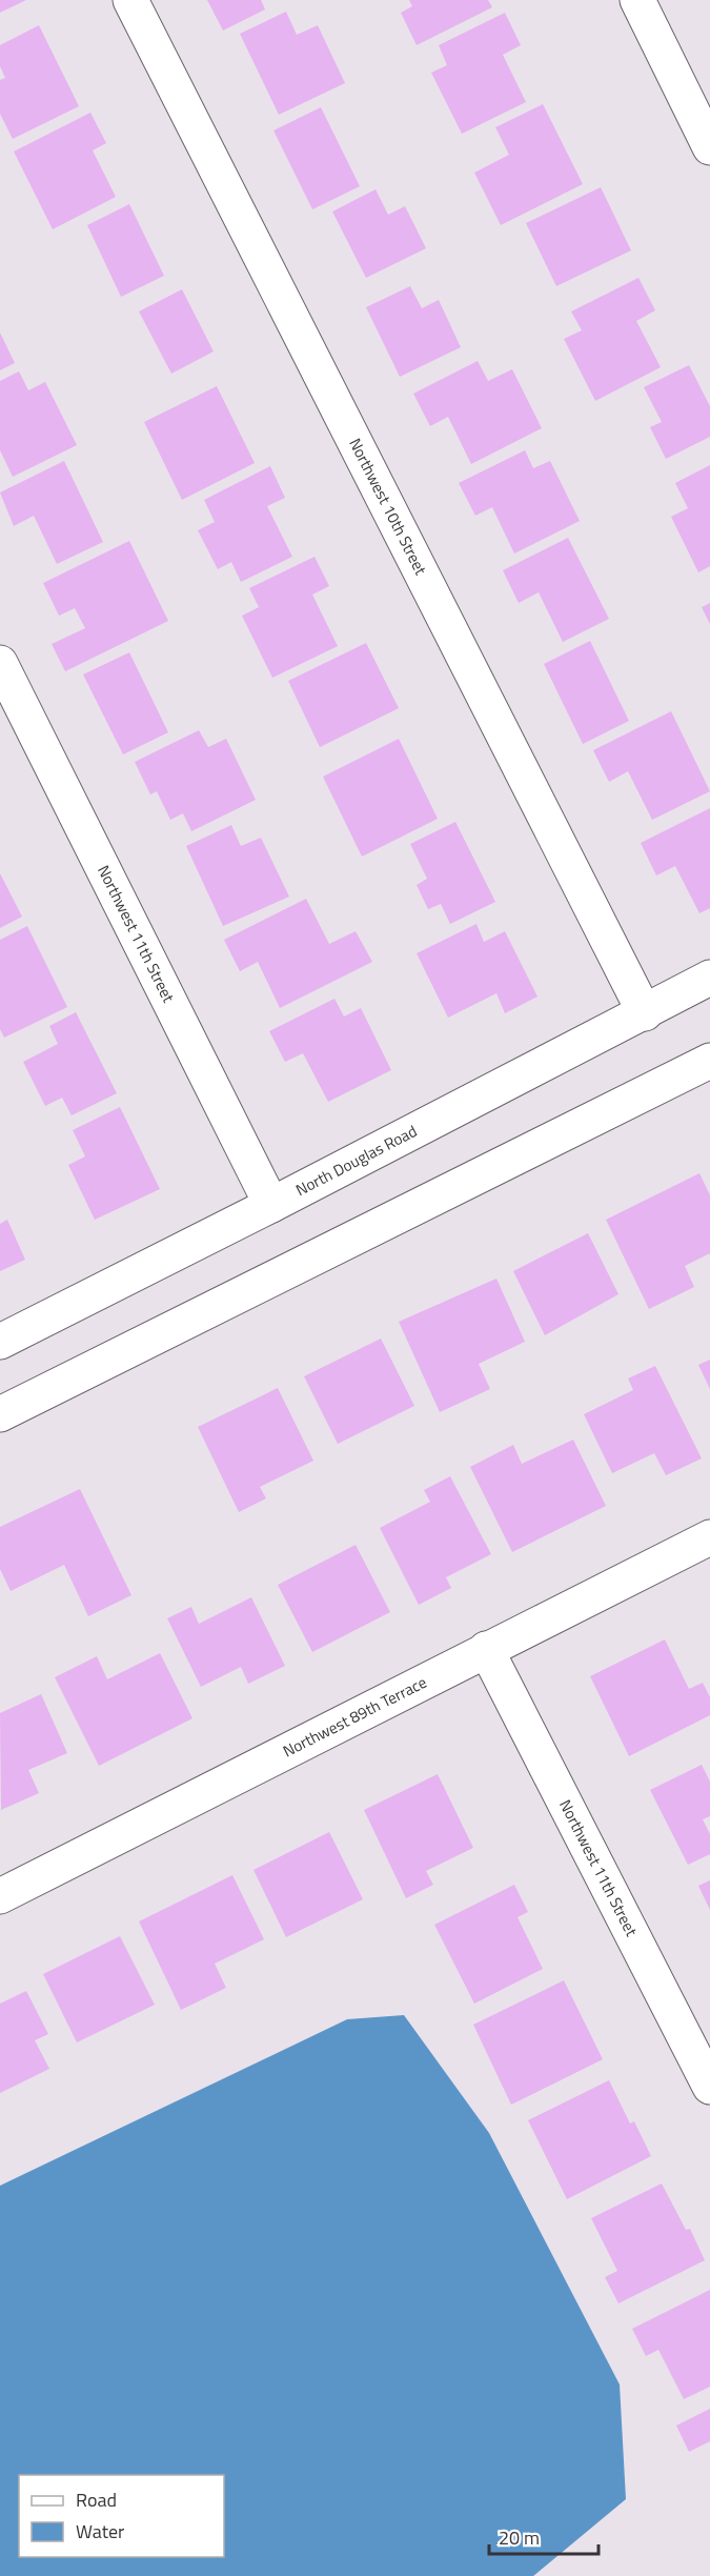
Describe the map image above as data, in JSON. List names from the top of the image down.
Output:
{
  "streets": {
    "street": [
      "Northwest 10th Street",
      "Northwest 11th Street",
      "North Douglas Road",
      "Northwest 89th Terrace"
    ]
  },
  "crossings": [
    ["Northwest 10th Street", "North Douglas Road"],
    ["Northwest 11th Street", "North Douglas Road"],
    ["Northwest 11th Street", "Northwest 89th Terrace"]
  ],
  "legend": ["Road", "Water"],
  "scale_bar": "20 m"
}
